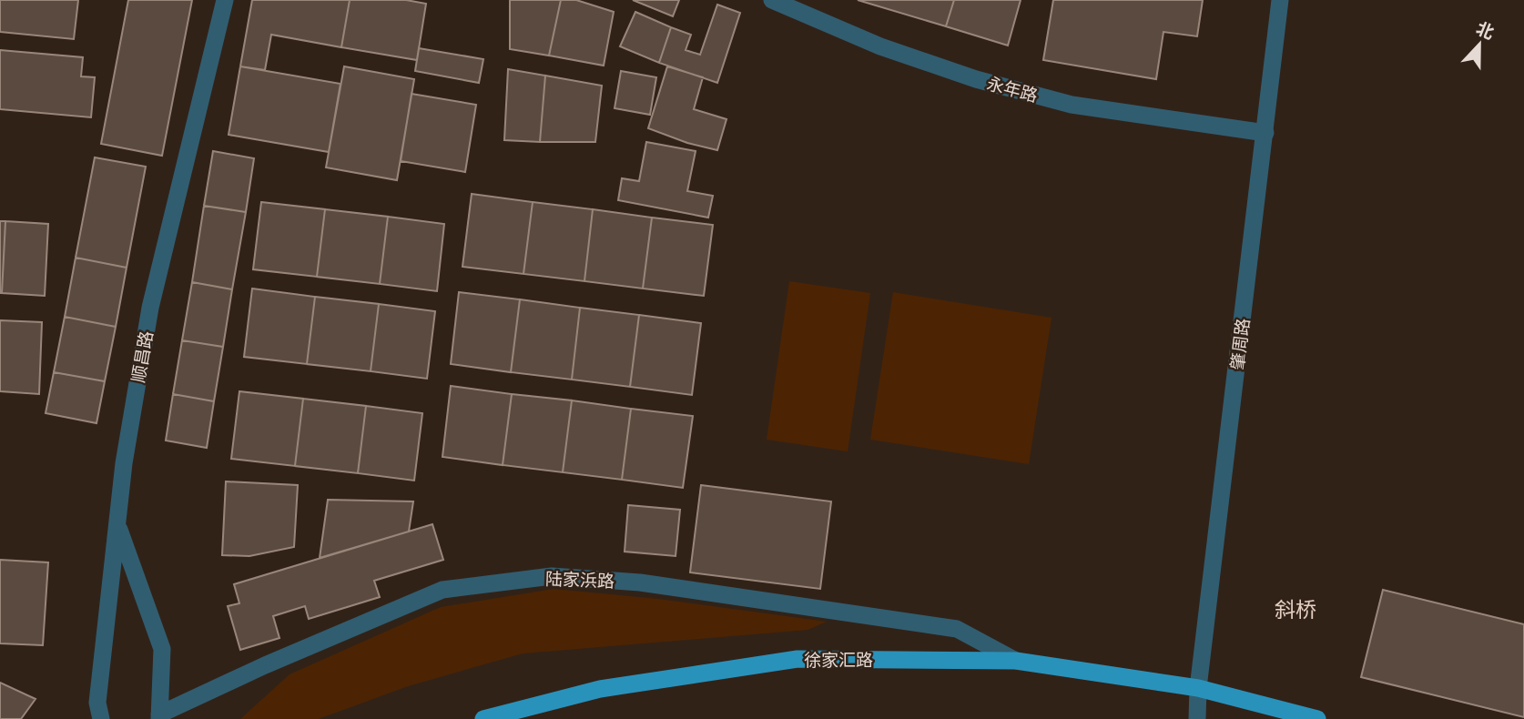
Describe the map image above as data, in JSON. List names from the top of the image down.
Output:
{
  "streets": {
    "main road": ["徐家汇路"],
    "street": [
      "永年路",
      "肇周路",
      "顺昌路",
      "陆家浜路"
    ]
  },
  "crossings": [
    ["永年路", "肇周路"],
    ["肇周路", "徐家汇路"],
    ["陆家浜路", "徐家汇路"]
  ],
  "districts": ["斜桥"],
  "north": "top"
}
